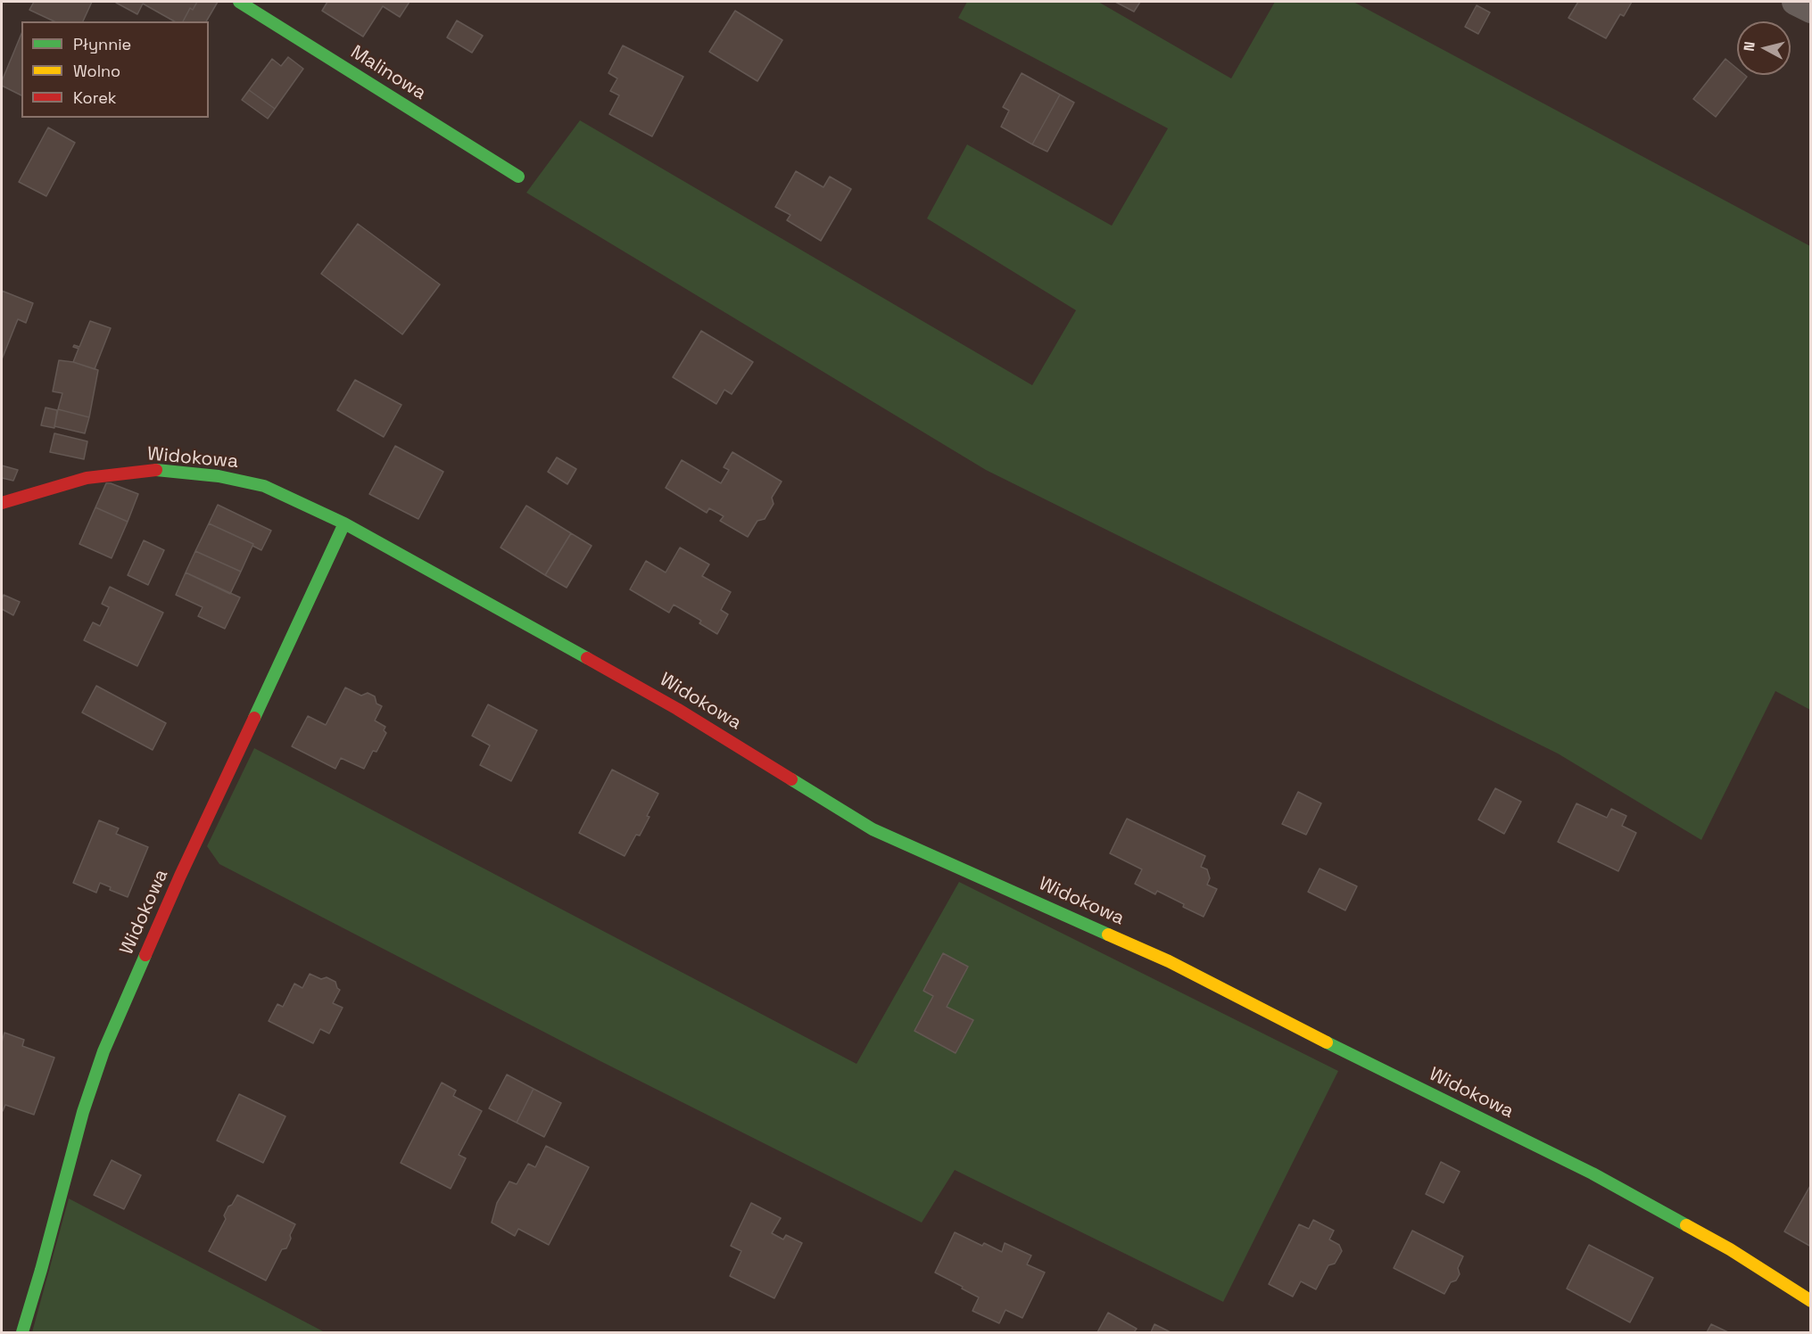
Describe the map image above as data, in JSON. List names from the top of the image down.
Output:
{
  "streets": {
    "street": ["Malinowa", "Widokowa"]
  },
  "legend": ["Płynnie", "Wolno", "Korek"],
  "north": "left"
}
